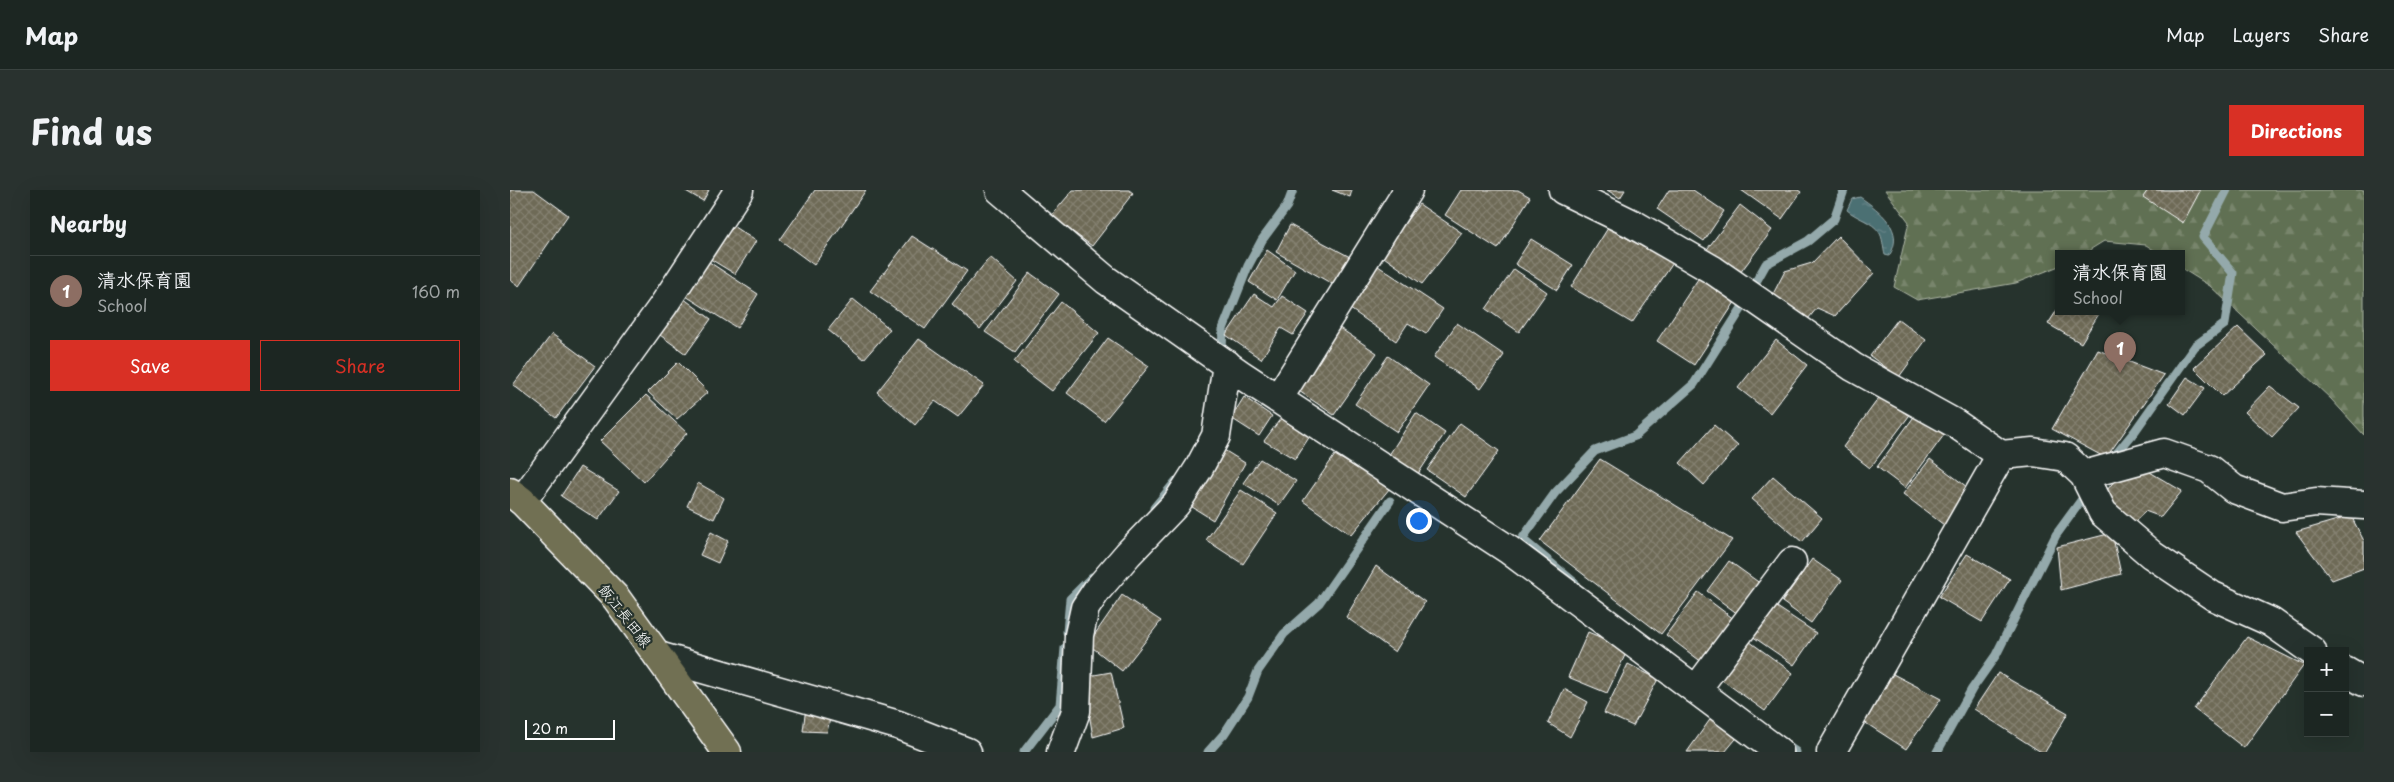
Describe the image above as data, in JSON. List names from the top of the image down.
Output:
{
  "streets": {
    "main road": ["飯江長田線"]
  },
  "scale_bar": "20 m",
  "page": {
    "header": "Map",
    "nav": ["Map", "Layers", "Share"],
    "title": "Find us",
    "buttons": [
      "Directions",
      ["Save", "Share"]
    ],
    "heading": "Nearby",
    "popup": ["清水保育園", "School"],
    "list": [
      {
        "mark": "1",
        "name": "清水保育園",
        "note": "School",
        "value": "160 m"
      }
    ],
    "pins": "1",
    "map_buttons": ["+", "−"],
    "scale": "20 m"
  }
}
